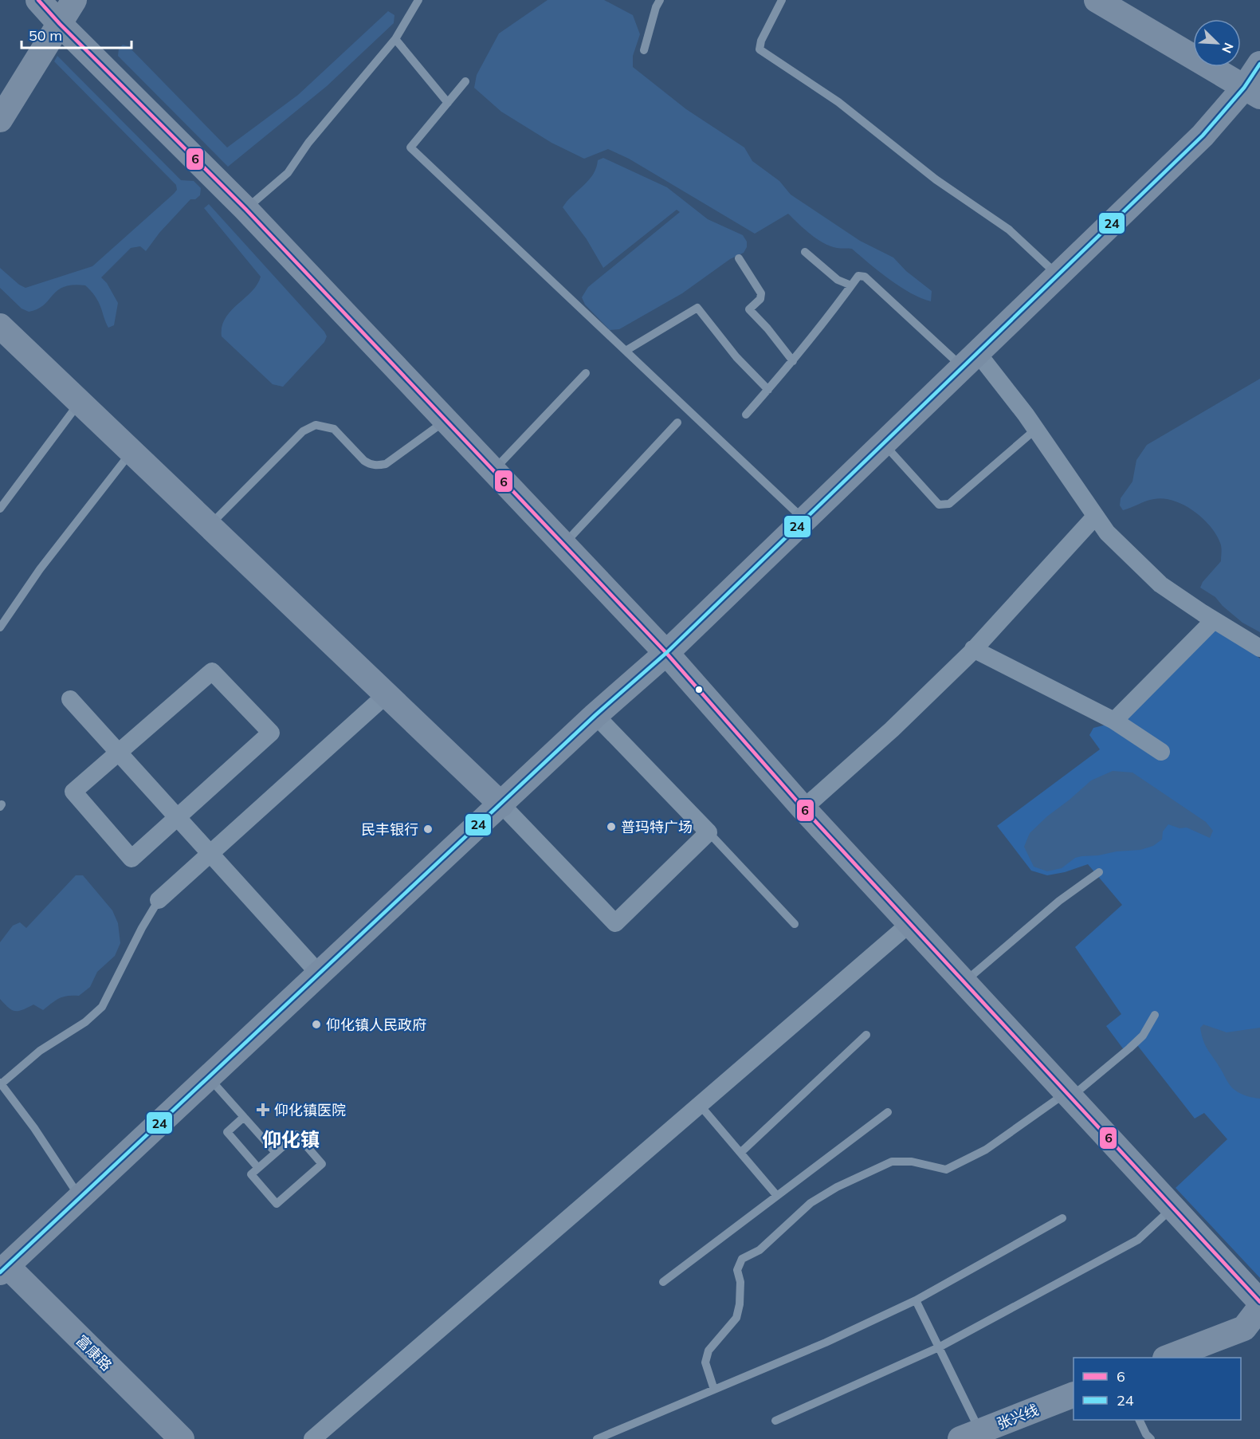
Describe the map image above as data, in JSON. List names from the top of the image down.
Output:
{
  "streets": {
    "street": ["富康路", "张兴线"]
  },
  "districts": ["仰化镇"],
  "places": {
    "other": ["普玛特广场", "民丰银行", "仰化镇人民政府"],
    "health": ["仰化镇医院"]
  },
  "lines": ["transit line 6", "transit line 24"],
  "legend": ["6", "24"],
  "scale_bar": "50 m",
  "north": "bottom right"
}
